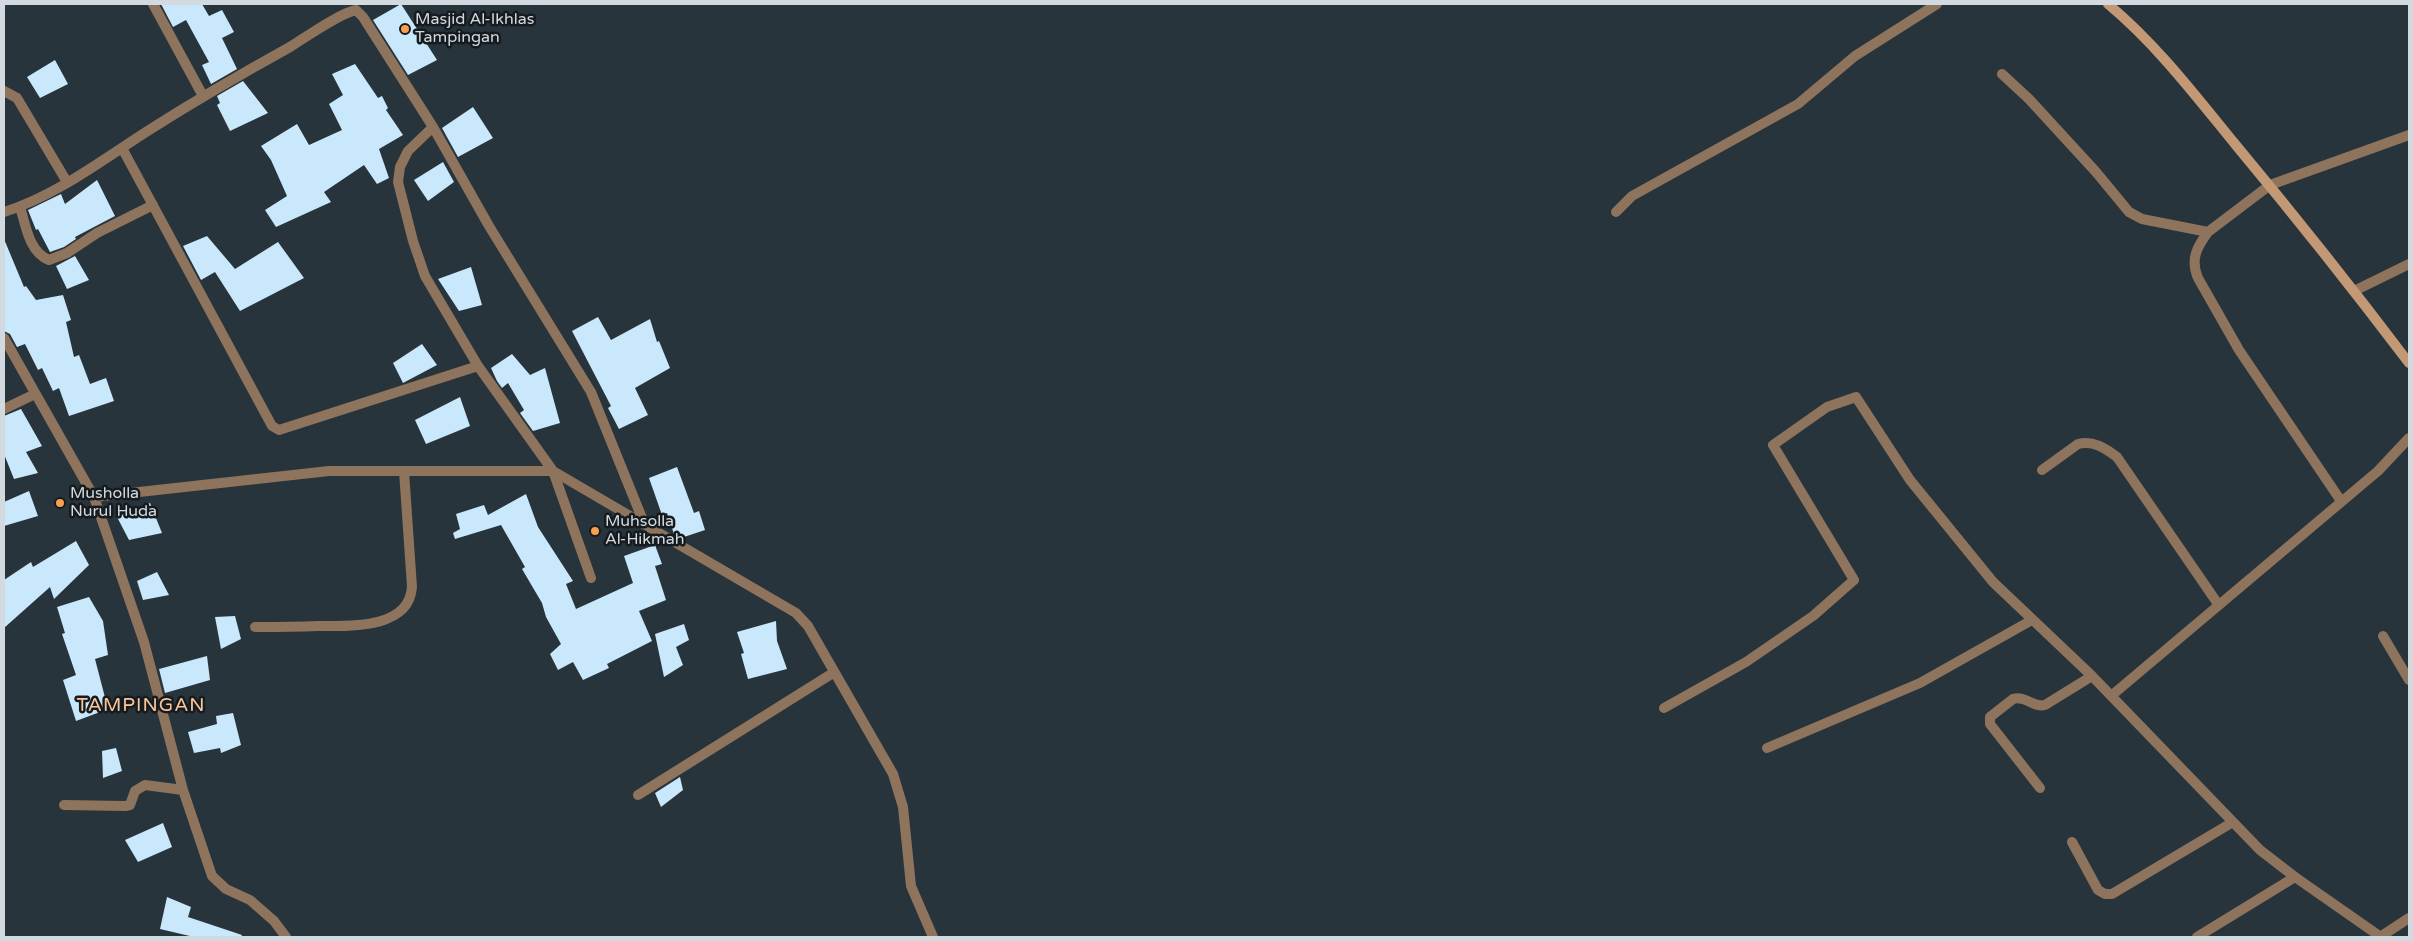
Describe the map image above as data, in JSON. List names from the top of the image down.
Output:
{
  "districts": ["TAMPINGAN"],
  "places": ["Masjid Al-Ikhlas Tampingan", "Musholla Nurul Huda", "Muhsolla Al-Hikmah"]
}
